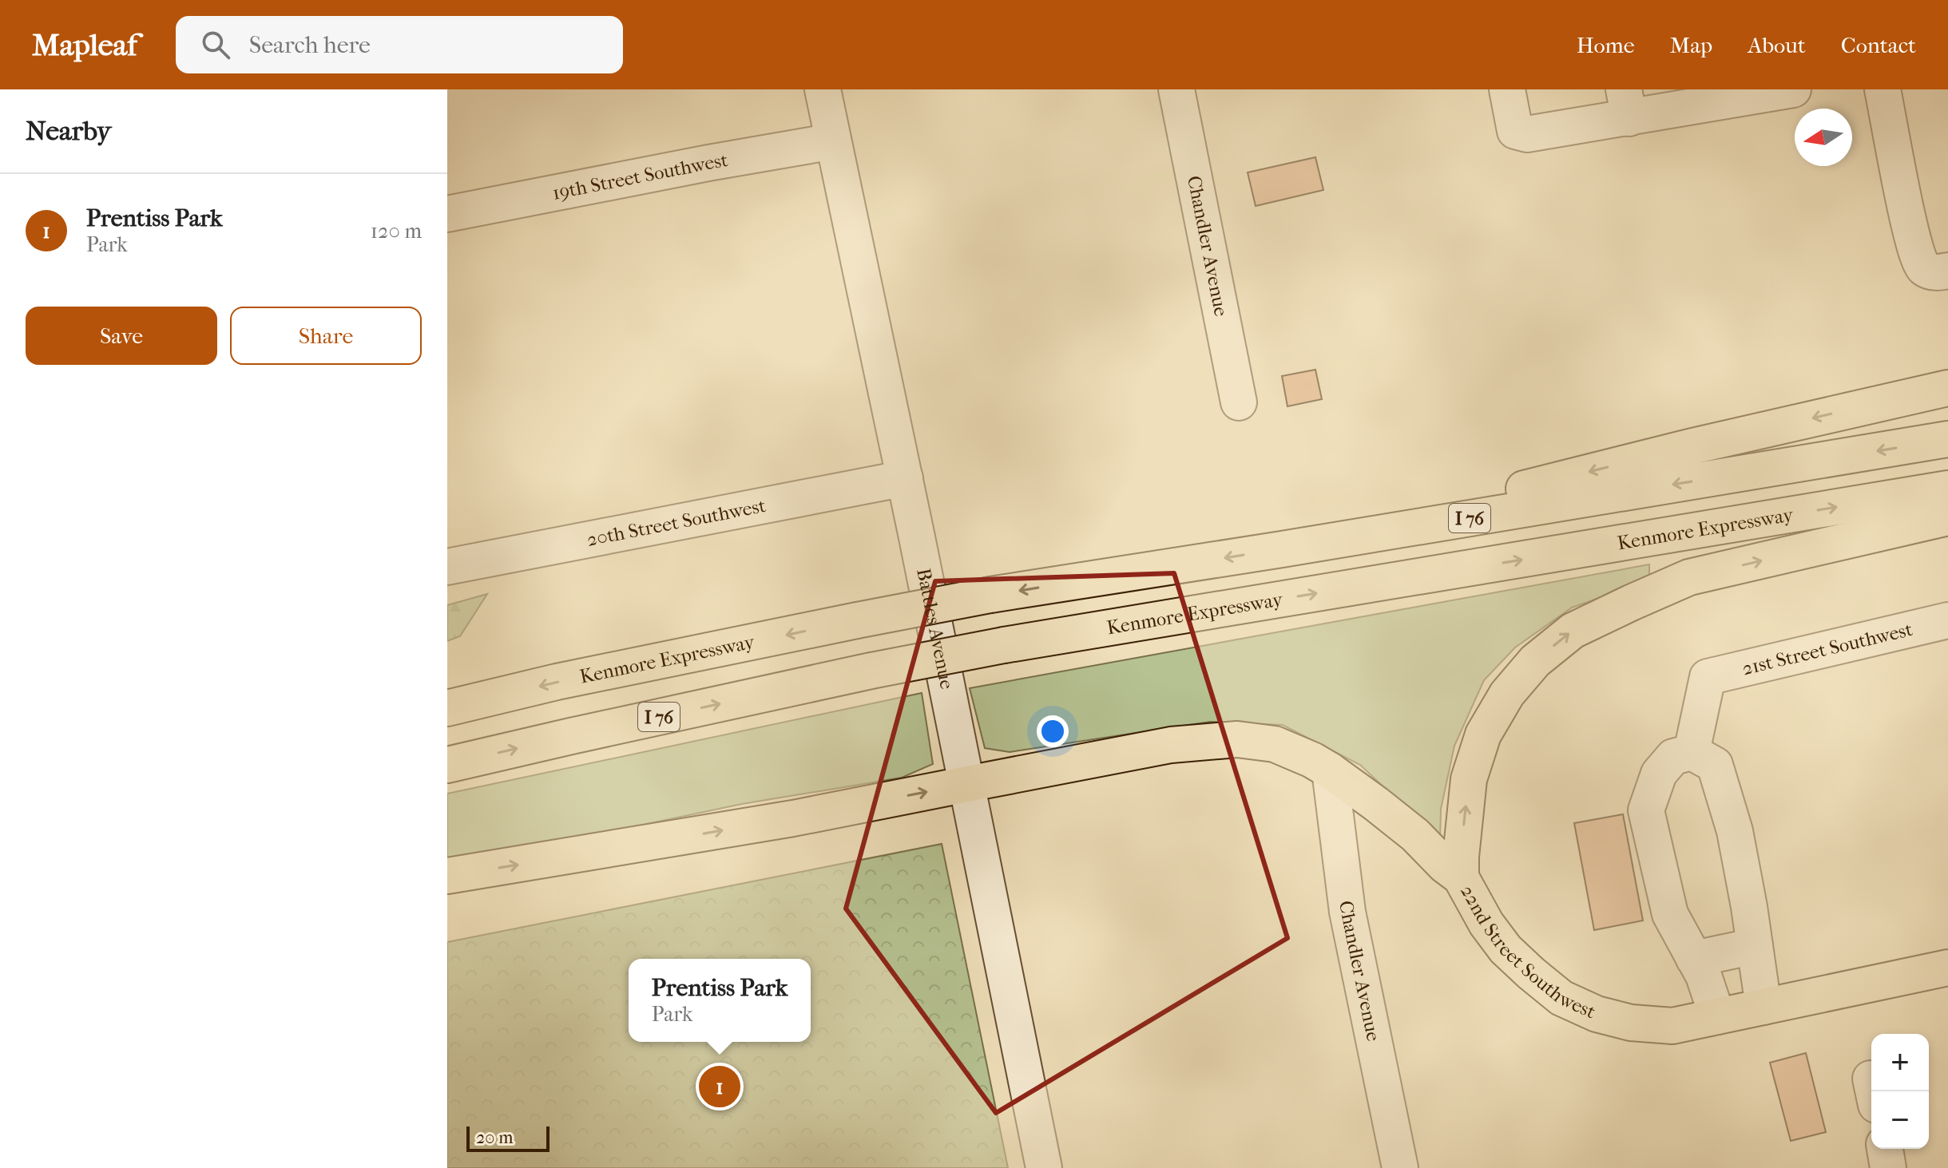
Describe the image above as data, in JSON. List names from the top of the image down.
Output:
{
  "streets": {
    "main road": ["I 76", "Kenmore Expressway", "22nd Street Southwest"],
    "street": [
      "19th Street Southwest",
      "Chandler Avenue",
      "20th Street Southwest",
      "Battles Avenue",
      "21st Street Southwest"
    ]
  },
  "crossings": [
    ["19th Street Southwest", "Battles Avenue"],
    ["Chandler Avenue", "22nd Street Southwest"],
    ["20th Street Southwest", "Battles Avenue"],
    ["Battles Avenue", "22nd Street Southwest"]
  ],
  "scale_bar": "20 m",
  "north": "left",
  "page": {
    "header": "Mapleaf",
    "search": "Search here",
    "nav": [
      "Home",
      "Map",
      "About",
      "Contact"
    ],
    "heading": "Nearby",
    "list": [
      {
        "mark": "1",
        "name": "Prentiss Park",
        "note": "Park",
        "value": "120 m"
      }
    ],
    "buttons": ["Save", "Share"],
    "popup": ["Prentiss Park", "Park"],
    "map_buttons": ["+", "−"],
    "pins": "1",
    "scale": "20 m"
  }
}
